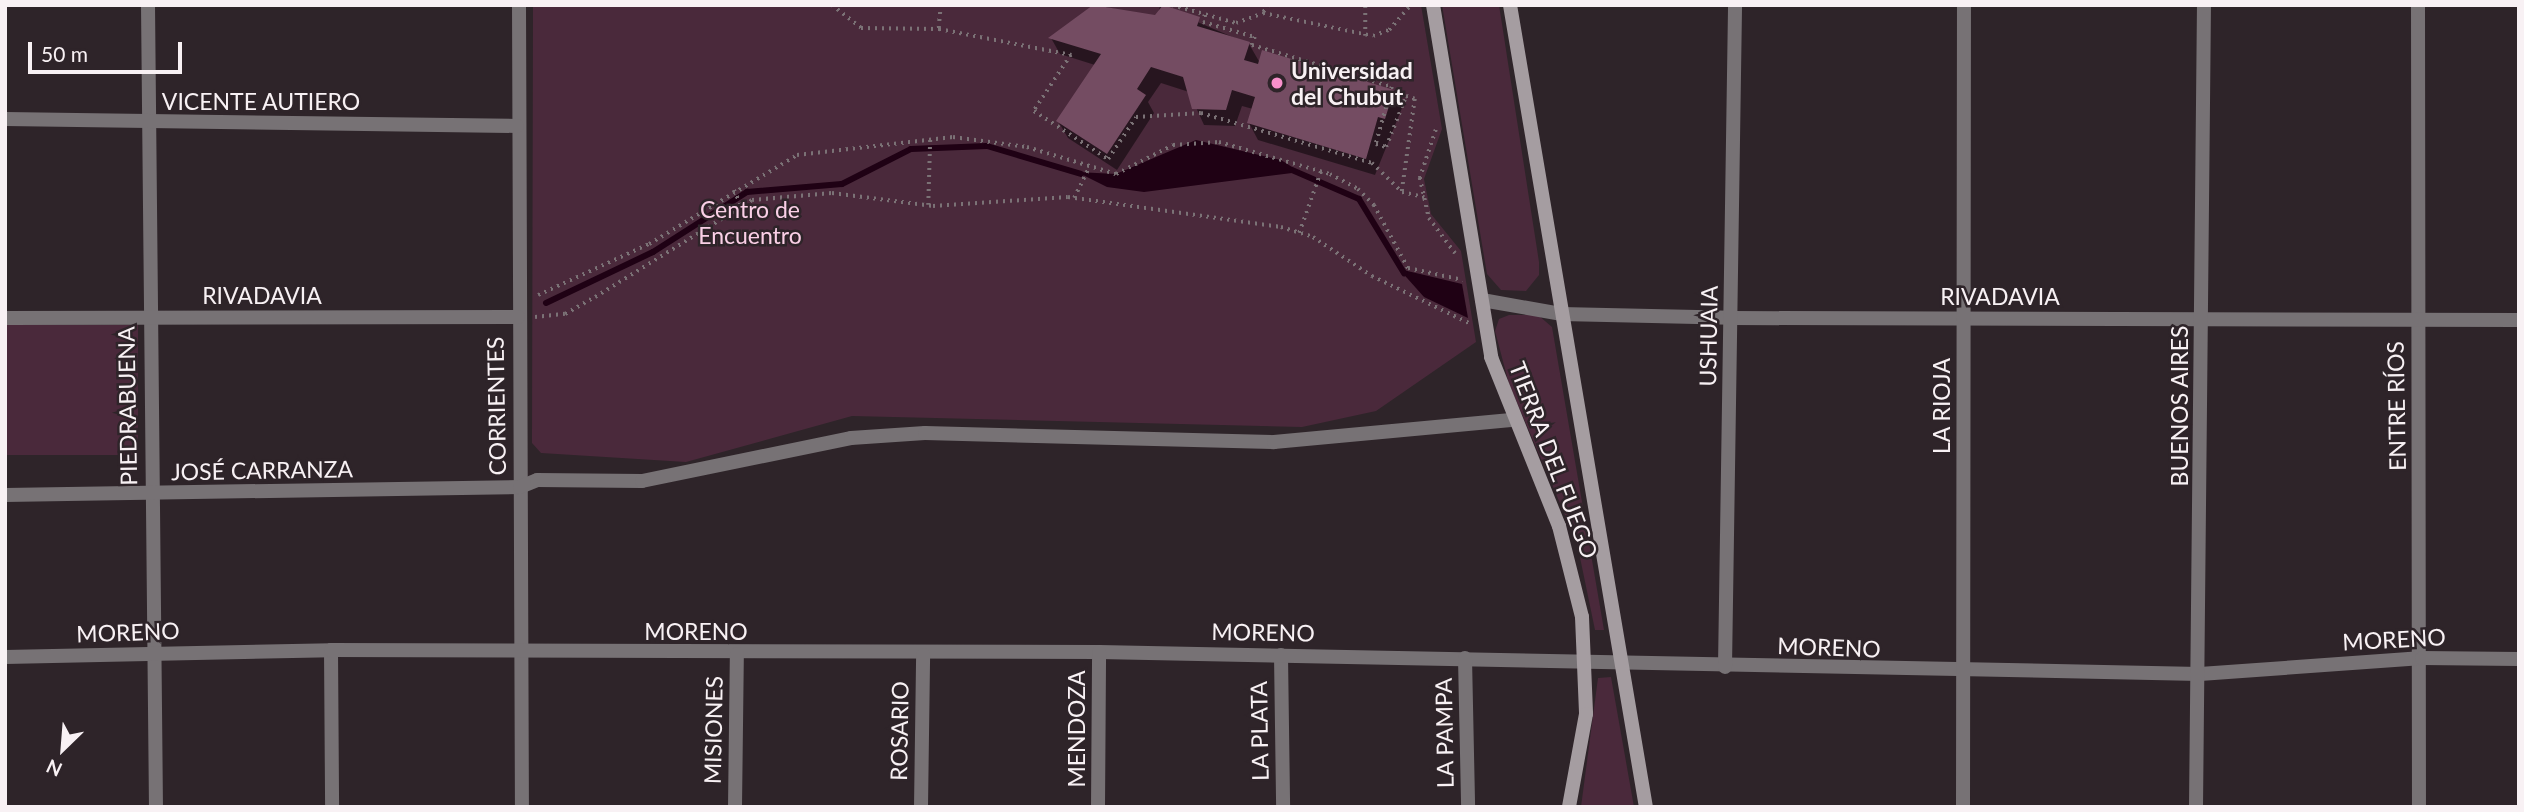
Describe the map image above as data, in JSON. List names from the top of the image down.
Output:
{
  "streets": {
    "street": [
      "VICENTE AUTIERO",
      "RIVADAVIA",
      "USHUAIA",
      "PIEDRABUENA",
      "CORRIENTES",
      "LA RIOJA",
      "BUENOS AIRES",
      "ENTRE RÍOS",
      "TIERRA DEL FUEGO",
      "JOSÉ CARRANZA",
      "MORENO",
      "MENDOZA",
      "MISIONES",
      "ROSARIO",
      "LA PLATA",
      "LA PAMPA"
    ]
  },
  "crossings": [
    ["VICENTE AUTIERO", "PIEDRABUENA"],
    ["VICENTE AUTIERO", "CORRIENTES"],
    ["RIVADAVIA", "USHUAIA"],
    ["RIVADAVIA", "PIEDRABUENA"],
    ["RIVADAVIA", "CORRIENTES"],
    ["RIVADAVIA", "LA RIOJA"],
    ["RIVADAVIA", "BUENOS AIRES"],
    ["RIVADAVIA", "ENTRE RÍOS"],
    ["RIVADAVIA", "TIERRA DEL FUEGO"],
    ["USHUAIA", "MORENO"],
    ["PIEDRABUENA", "JOSÉ CARRANZA"],
    ["PIEDRABUENA", "MORENO"],
    ["CORRIENTES", "JOSÉ CARRANZA"],
    ["CORRIENTES", "MORENO"],
    ["LA RIOJA", "MORENO"],
    ["BUENOS AIRES", "MORENO"],
    ["ENTRE RÍOS", "MORENO"],
    ["TIERRA DEL FUEGO", "JOSÉ CARRANZA"],
    ["TIERRA DEL FUEGO", "MORENO"],
    ["MORENO", "MENDOZA"],
    ["MORENO", "MISIONES"],
    ["MORENO", "ROSARIO"],
    ["MORENO", "LA PLATA"],
    ["MORENO", "LA PAMPA"]
  ],
  "parks": ["Centro de Encuentro"],
  "places": ["Universidad del Chubut"],
  "scale_bar": "50 m",
  "north": "bottom left"
}
